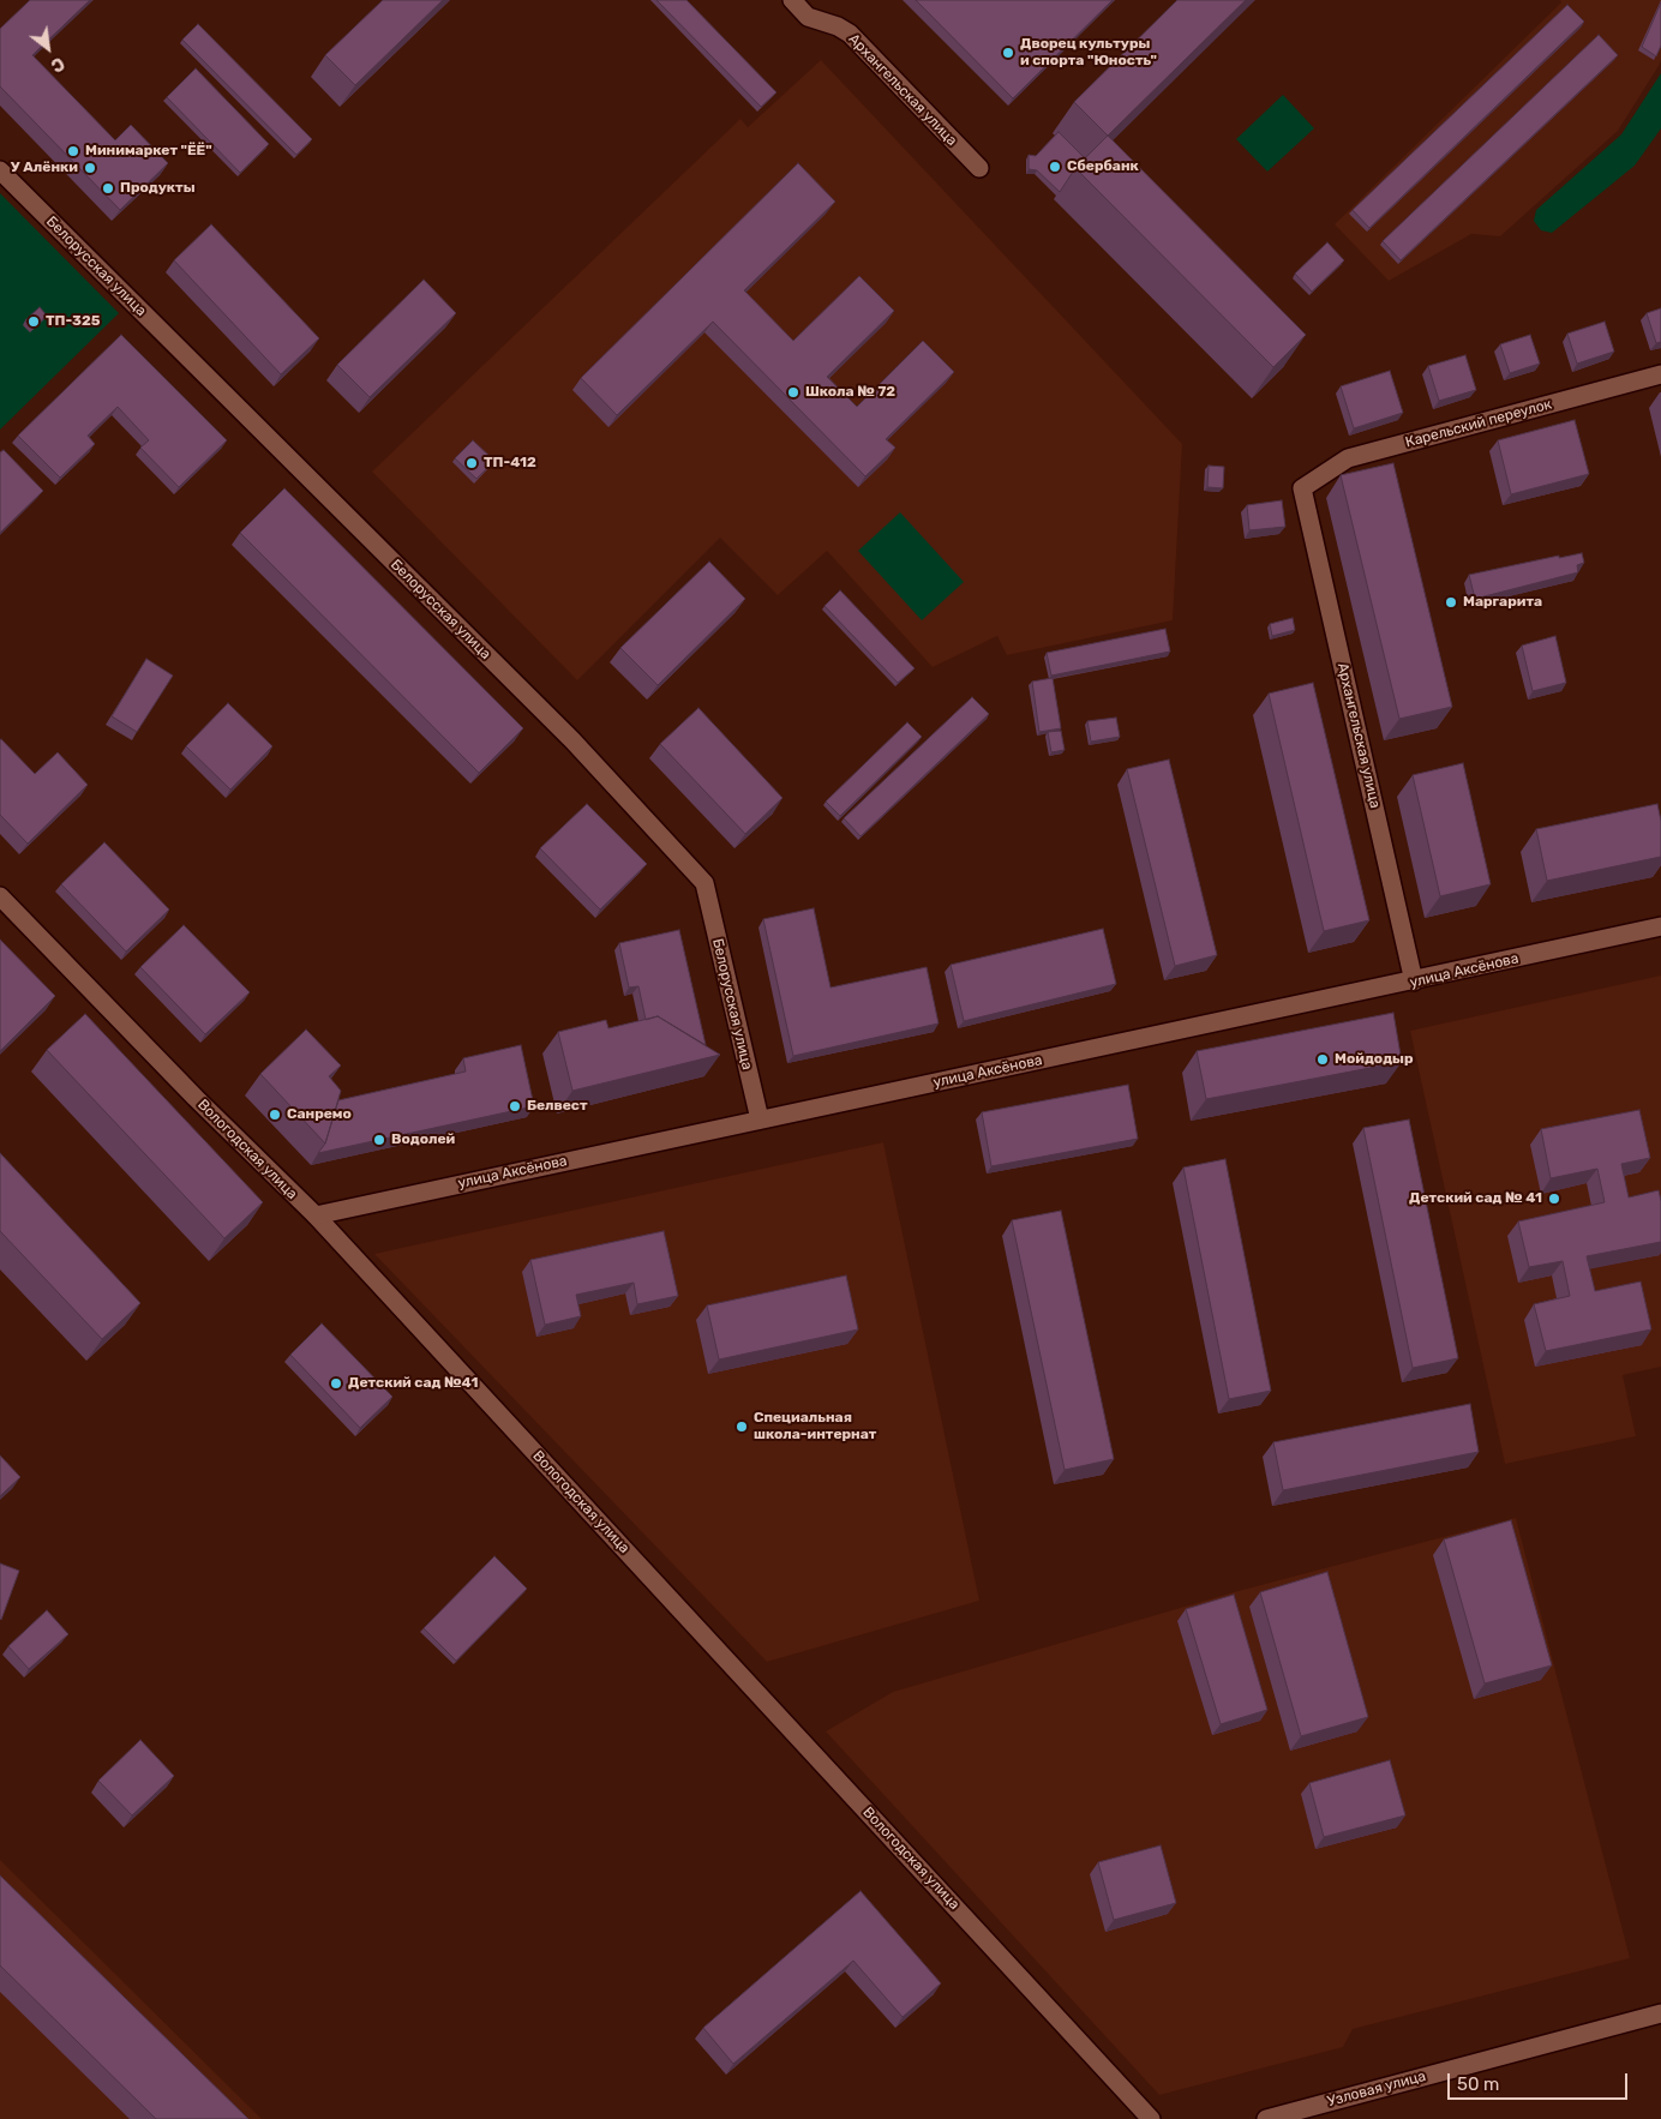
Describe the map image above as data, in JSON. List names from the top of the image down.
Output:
{
  "streets": {
    "street": [
      "Архангельская улица",
      "Белорусская улица",
      "Карельский переулок",
      "улица Аксёнова",
      "Вологодская улица",
      "Узловая улица"
    ]
  },
  "crossings": [
    ["Архангельская улица", "Карельский переулок"],
    ["Архангельская улица", "улица Аксёнова"],
    ["Белорусская улица", "улица Аксёнова"],
    ["улица Аксёнова", "Вологодская улица"]
  ],
  "places": [
    "Дворец культуры и спорта \"Юность\"",
    "Минимаркет \"ЁЁ\"",
    "Сбербанк",
    "У Алёнки",
    "Продукты",
    "ТП-325",
    "Школа № 72",
    "ТП-412",
    "Маргарита",
    "Мойдодыр",
    "Белвест",
    "Санремо",
    "Водолей",
    "Детский сад № 41",
    "Детский сад №41",
    "Специальная школа-интернат"
  ],
  "scale_bar": "50 m",
  "north": "bottom right"
}
